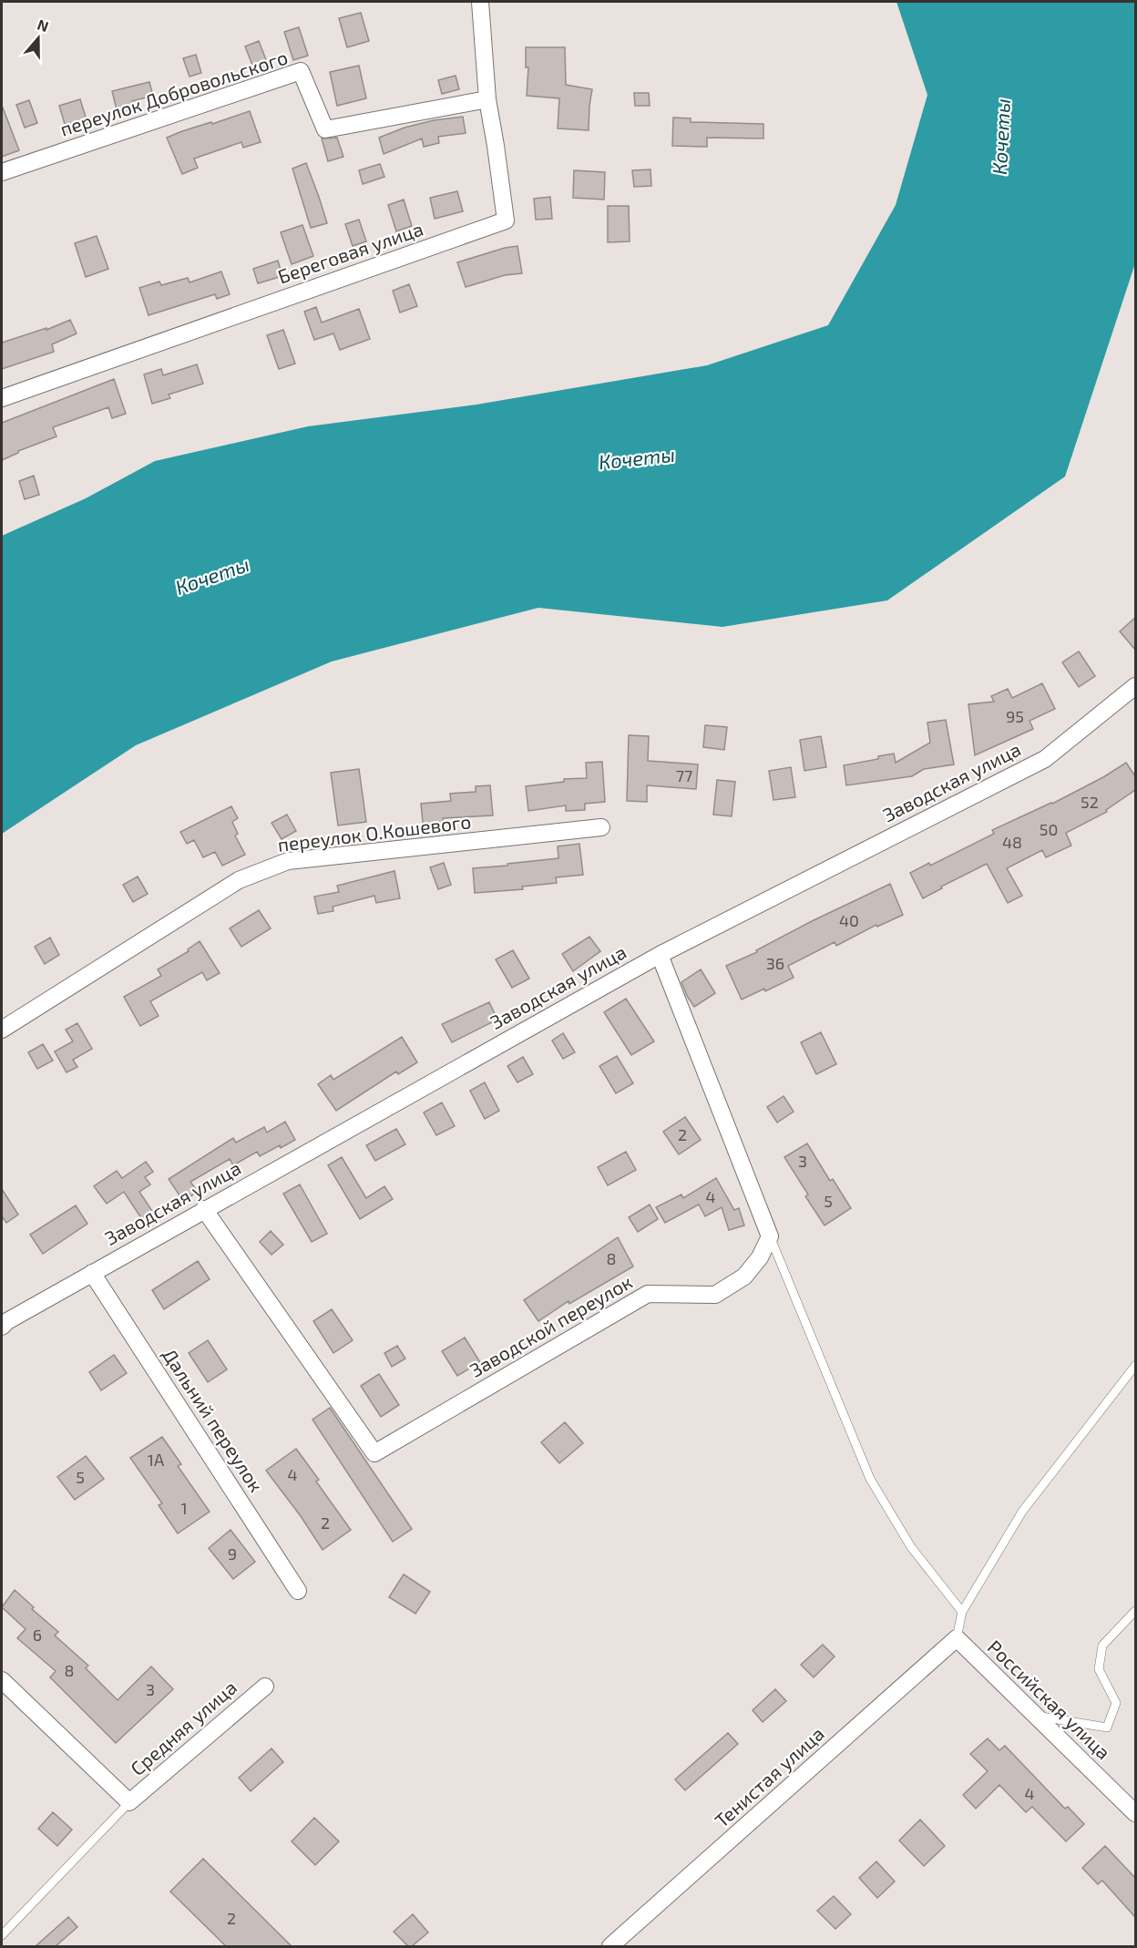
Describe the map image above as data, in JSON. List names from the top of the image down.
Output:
{
  "streets": {
    "street": [
      "переулок Добровольского",
      "Береговая улица",
      "Заводская улица",
      "переулок О.Кошевого",
      "Заводской переулок",
      "Дальний переулок",
      "Российская улица",
      "Средняя улица",
      "Тенистая улица"
    ]
  },
  "crossings": [
    ["переулок Добровольского", "Береговая улица"],
    ["Заводская улица", "Заводской переулок"],
    ["Заводская улица", "Дальний переулок"],
    ["Российская улица", "Тенистая улица"]
  ],
  "water": ["Кочеты"],
  "house_numbers": [
    "95",
    "77",
    "52",
    "50",
    "48",
    "40",
    "36",
    "2",
    "3",
    "4",
    "5",
    "8",
    "1А",
    "4",
    "5",
    "1",
    "2",
    "9",
    "6",
    "8",
    "3",
    "4",
    "2"
  ],
  "north": "top"
}
